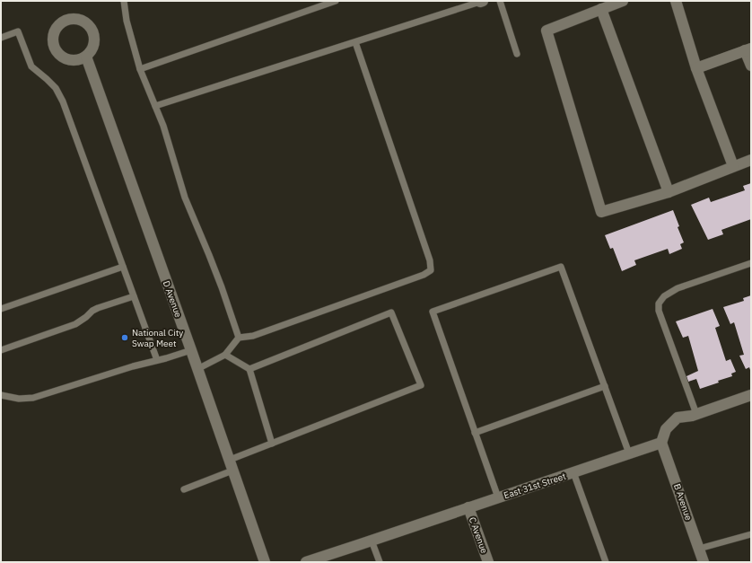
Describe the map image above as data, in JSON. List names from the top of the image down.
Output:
{
  "streets": {
    "street": [
      "D Avenue",
      "East 31st Street",
      "B Avenue",
      "C Avenue"
    ]
  },
  "crossings": [
    ["East 31st Street", "B Avenue"],
    ["East 31st Street", "C Avenue"]
  ],
  "places": ["National City Swap Meet"]
}
